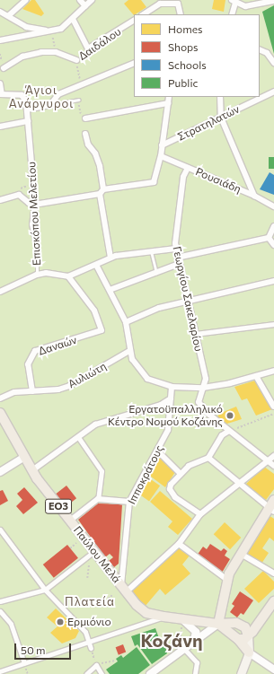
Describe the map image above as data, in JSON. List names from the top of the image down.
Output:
{
  "streets": {
    "main road": ["ΕΟ3", "Παύλου Μελά"],
    "street": [
      "Δαιδάλου",
      "Στρατηλατών",
      "Ρουσιάδη",
      "Επισκόπου Μελετίου",
      "Γεωργίου Σακελαρίου",
      "Δαναών",
      "Αυλιώτη",
      "Ιπποκράτους"
    ]
  },
  "crossings": [
    ["Ρουσιάδη", "Γεωργίου Σακελαρίου"],
    ["Δαναών", "Αυλιώτη"],
    ["Ιπποκράτους", "Παύλου Μελά"],
    ["ΕΟ3", "Παύλου Μελά"]
  ],
  "districts": ["Άγιοι Ανάργυροι", "Πλατεία", "Κοζάνη"],
  "places": ["Εργατοϋπαλληλικό Κέντρο Νομού Κοζάνης", "Ερμιόνιο"],
  "legend": [
    "Homes",
    "Shops",
    "Schools",
    "Public"
  ],
  "scale_bar": "50 m"
}
